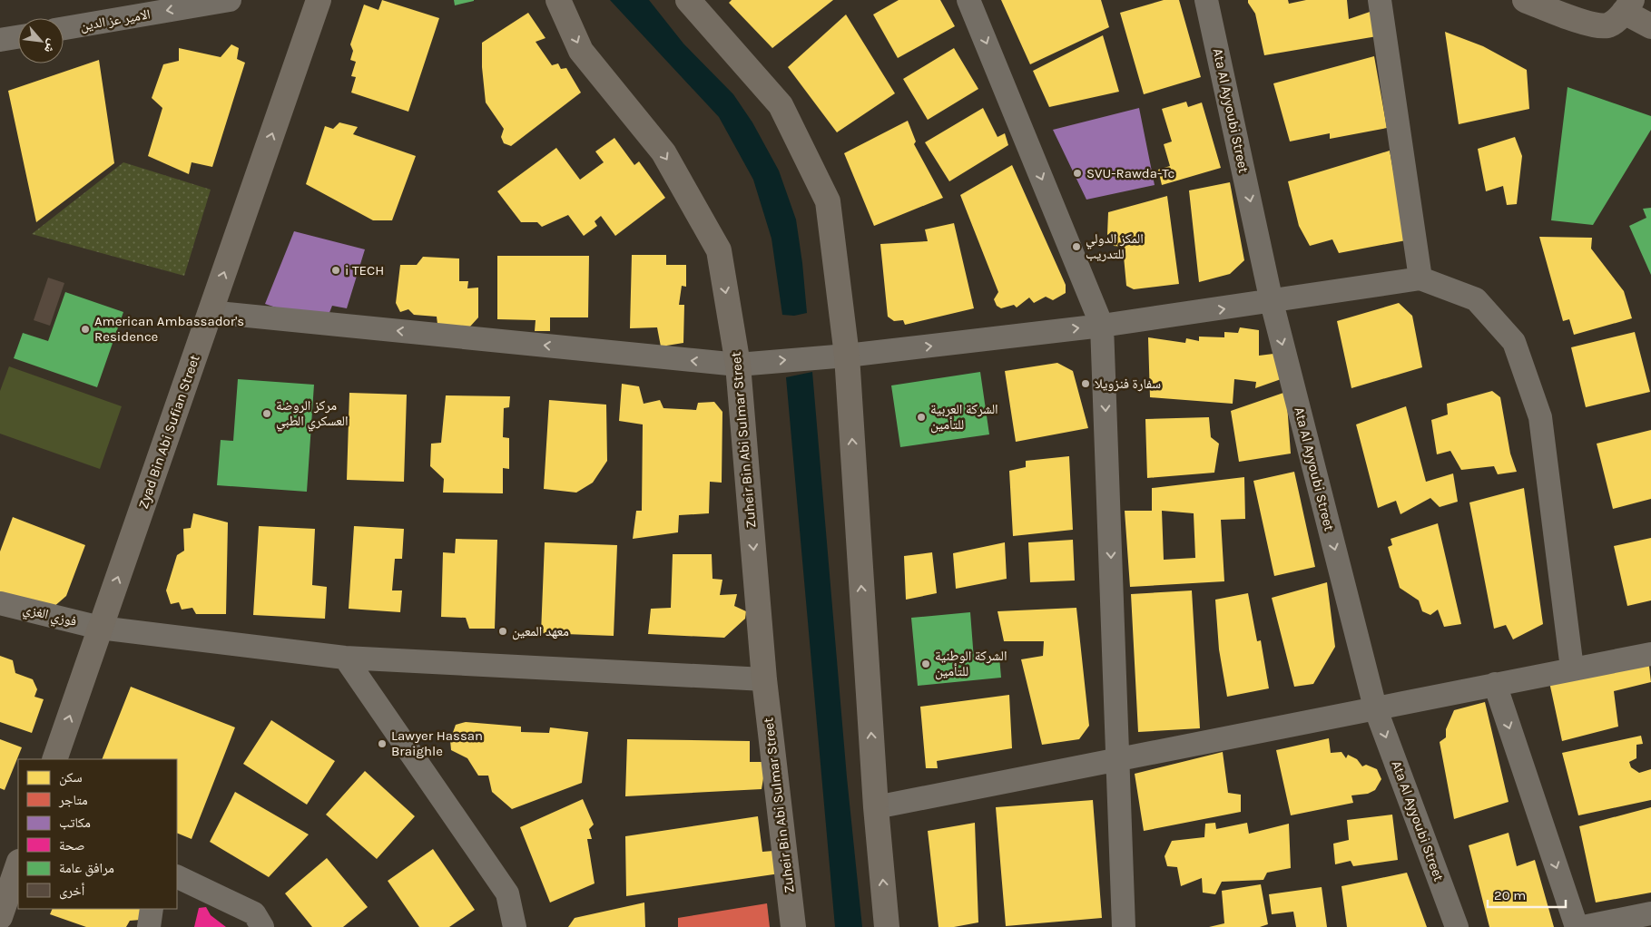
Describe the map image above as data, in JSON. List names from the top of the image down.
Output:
{
  "streets": {
    "street": [
      "الامير عز الدين",
      "Ata Al Ayyoubi Street",
      "Zyad Bin Abi Sufian Street",
      "Zuheir Bin Abi Sulmar Street",
      "فوزي الغزي"
    ]
  },
  "crossings": [
    ["Zyad Bin Abi Sufian Street", "فوزي الغزي"],
    ["Zuheir Bin Abi Sulmar Street", "فوزي الغزي"]
  ],
  "one_way": ["الامير عز الدين", "Zyad Bin Abi Sufian Street"],
  "places": [
    "SVU-Rawda-Tc",
    "المكز الدولي للتدريب",
    "i TECH",
    "American Ambassador's Residence",
    "سفارة فنزويلا",
    "مركز الروضة العسكري الطبي",
    "الشركة العربية للتأمين",
    "معهد المعين",
    "الشركة الوطنية للتأمين",
    "Lawyer Hassan Braighle"
  ],
  "legend": [
    "سكن",
    "متاجر",
    "مكاتب",
    "صحة",
    "مرافق عامة",
    "أخرى"
  ],
  "scale_bar": "20 m",
  "north": "bottom right"
}
